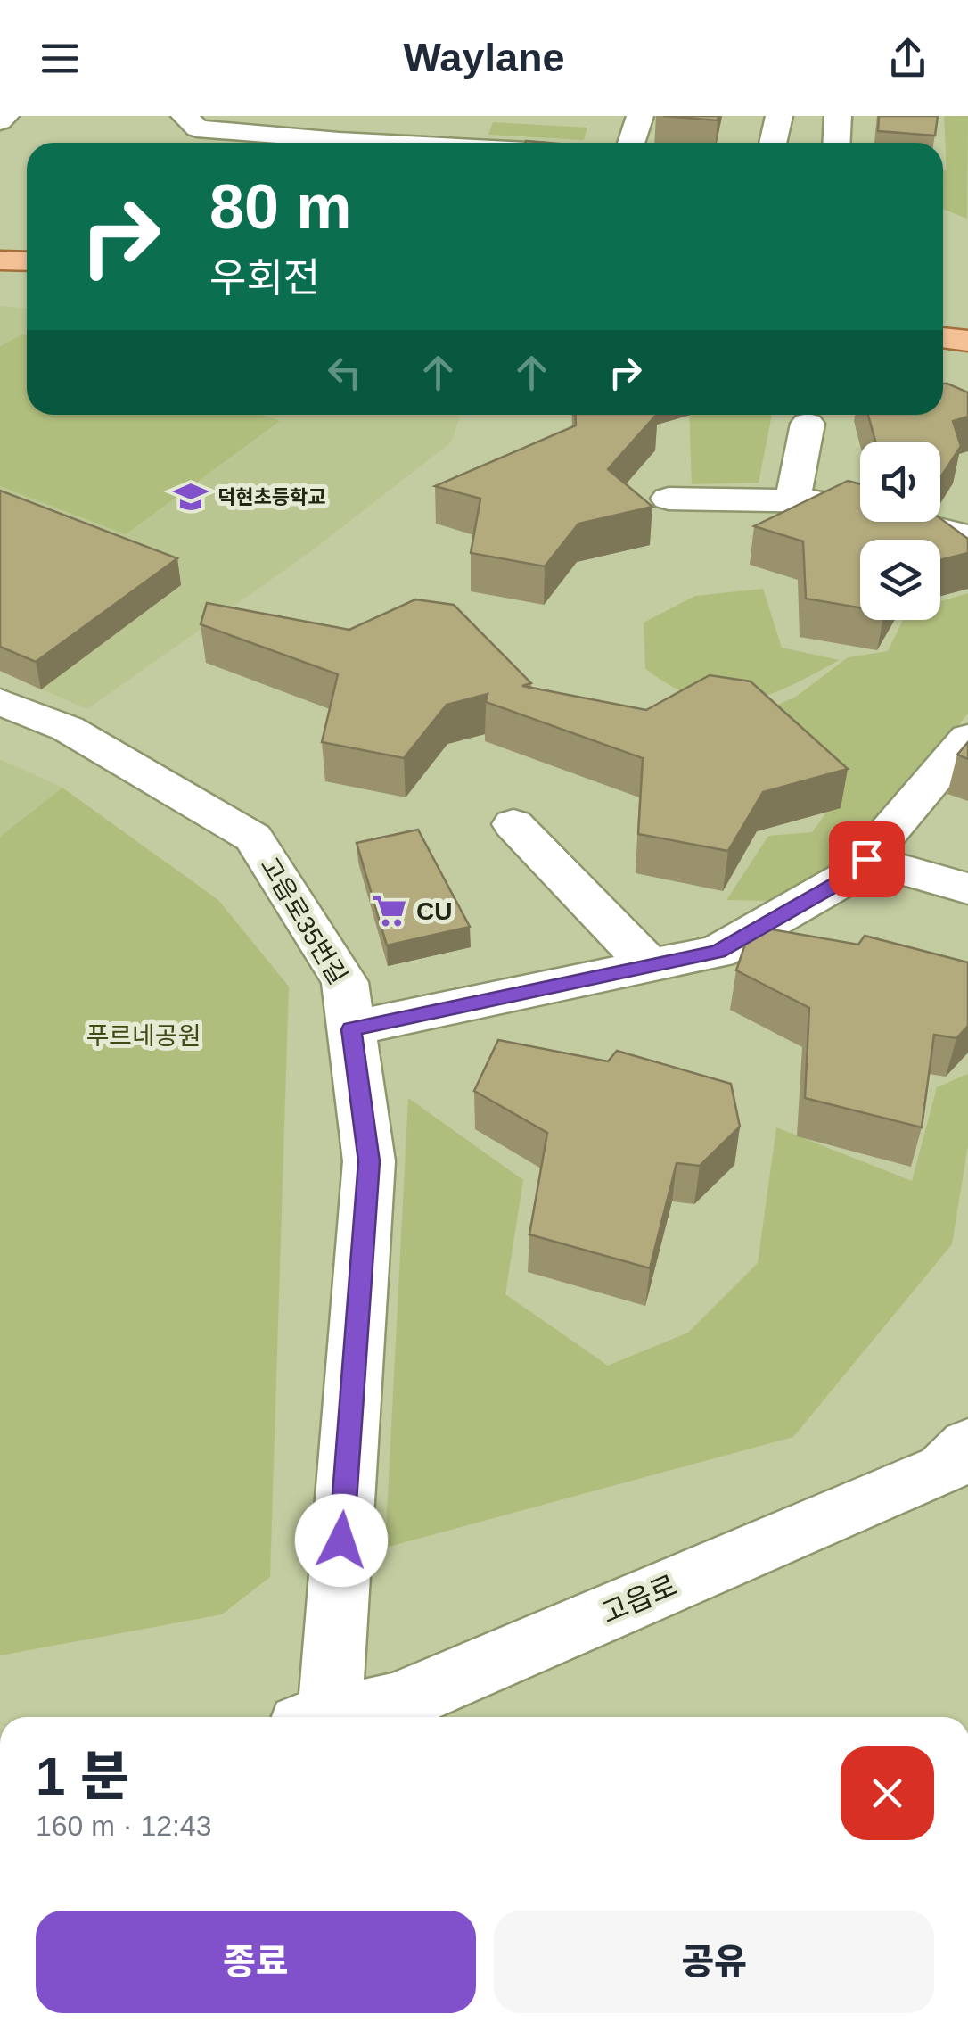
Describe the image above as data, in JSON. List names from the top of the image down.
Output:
{
  "streets": {
    "street": ["고읍로35번길", "고읍로"]
  },
  "parks": ["푸르네공원"],
  "places": {
    "school or university": ["덕현초등학교"],
    "supermarket": ["CU"]
  },
  "page": {
    "header": "Waylane",
    "turn": ["80 m", "우회전"],
    "heading": ["1 분", "160 m · 12:43"],
    "buttons": ["종료", "공유"]
  }
}
